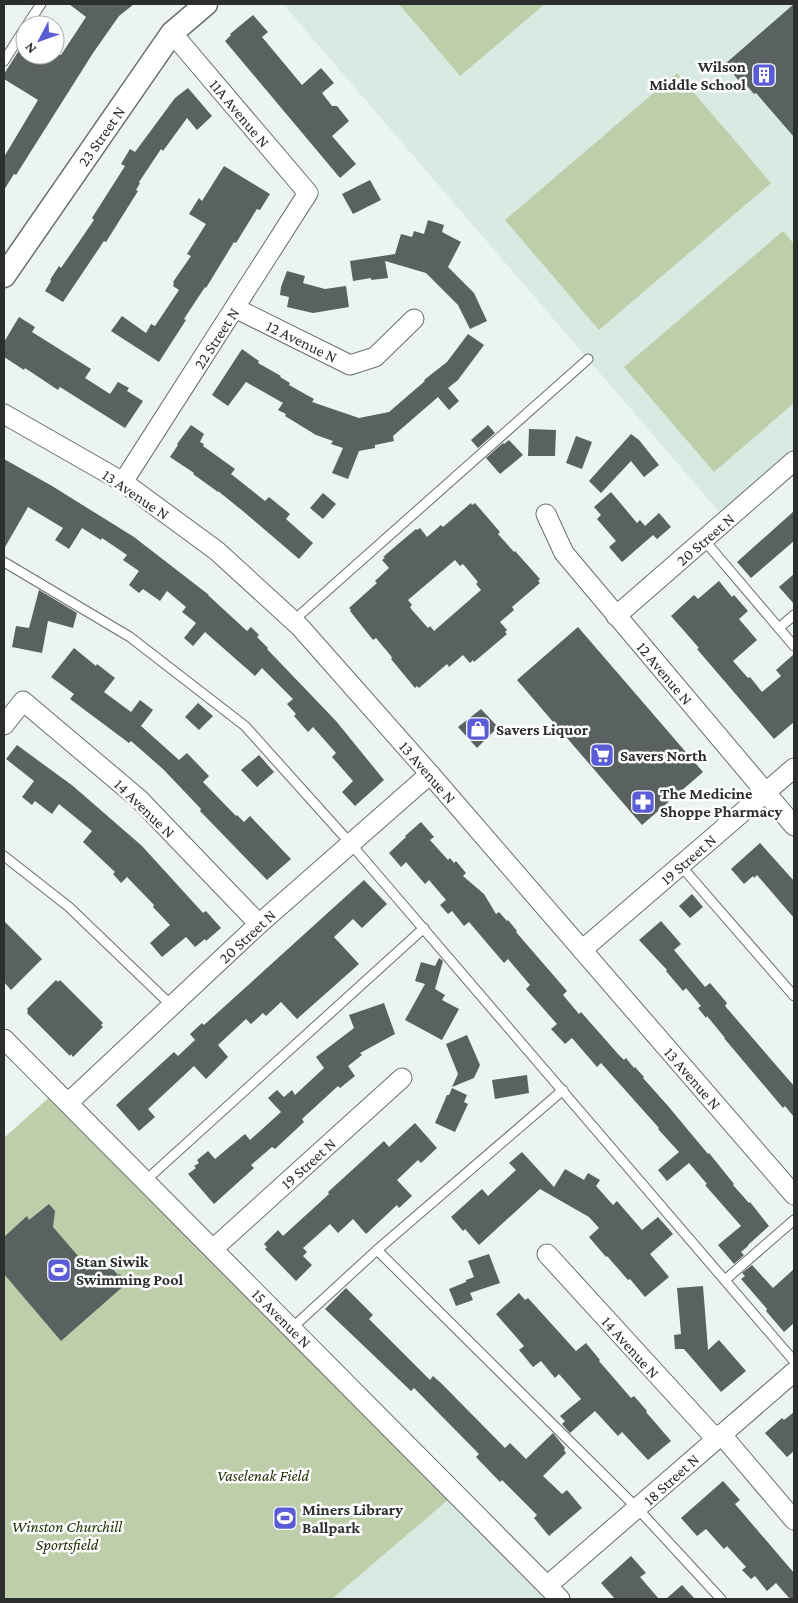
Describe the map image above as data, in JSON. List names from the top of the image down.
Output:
{
  "streets": {
    "street": [
      "11A Avenue N",
      "23 Street N",
      "22 Street N",
      "12 Avenue N",
      "13 Avenue N",
      "20 Street N",
      "14 Avenue N",
      "19 Street N",
      "15 Avenue N",
      "18 Street N"
    ]
  },
  "crossings": [
    ["11A Avenue N", "23 Street N"],
    ["11A Avenue N", "22 Street N"],
    ["22 Street N", "12 Avenue N"],
    ["22 Street N", "13 Avenue N"],
    ["12 Avenue N", "20 Street N"],
    ["12 Avenue N", "19 Street N"],
    ["13 Avenue N", "20 Street N"],
    ["13 Avenue N", "19 Street N"],
    ["20 Street N", "14 Avenue N"],
    ["20 Street N", "15 Avenue N"],
    ["14 Avenue N", "18 Street N"],
    ["19 Street N", "15 Avenue N"],
    ["15 Avenue N", "18 Street N"]
  ],
  "parks": ["Vaselenak Field", "Winston Churchill Sportsfield"],
  "places": {
    "building": ["Wilson Middle School"],
    "shop": ["Savers Liquor"],
    "supermarket": ["Savers North"],
    "pharmacy": ["The Medicine Shoppe Pharmacy"],
    "sports": ["Stan Siwik Swimming Pool", "Miners Library Ballpark"]
  },
  "north": "bottom left"
}
